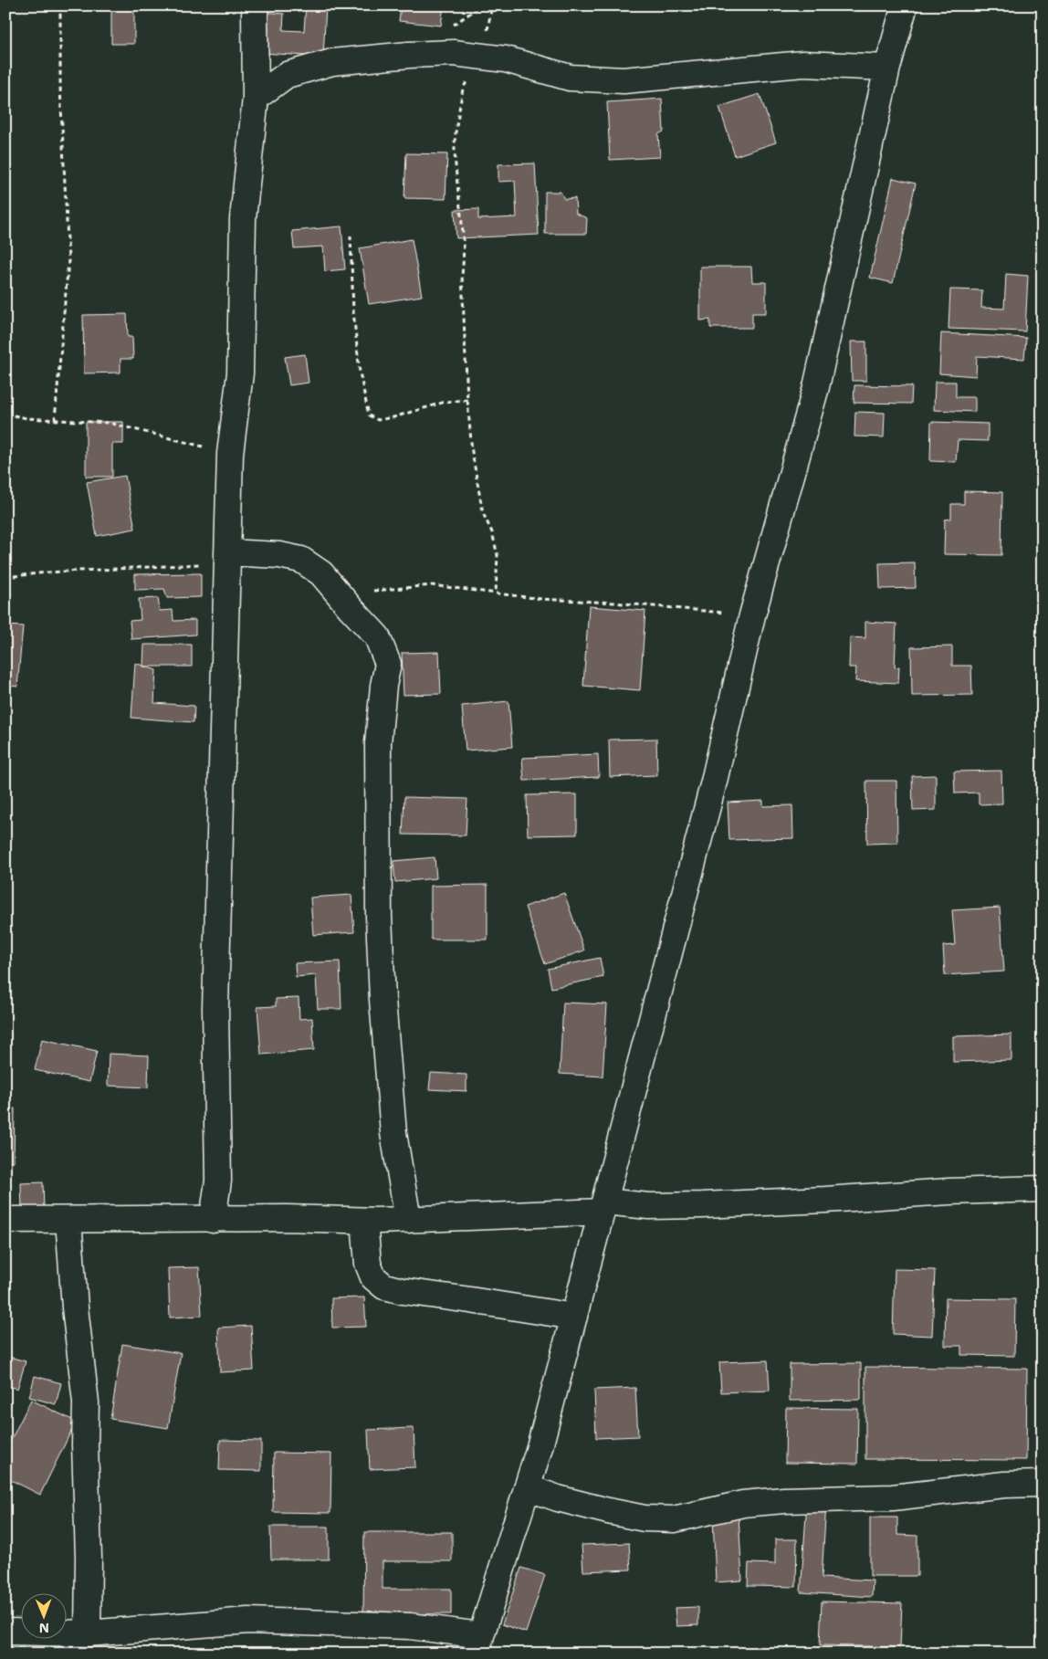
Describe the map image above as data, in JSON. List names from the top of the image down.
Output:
{
  "north": "bottom"
}
